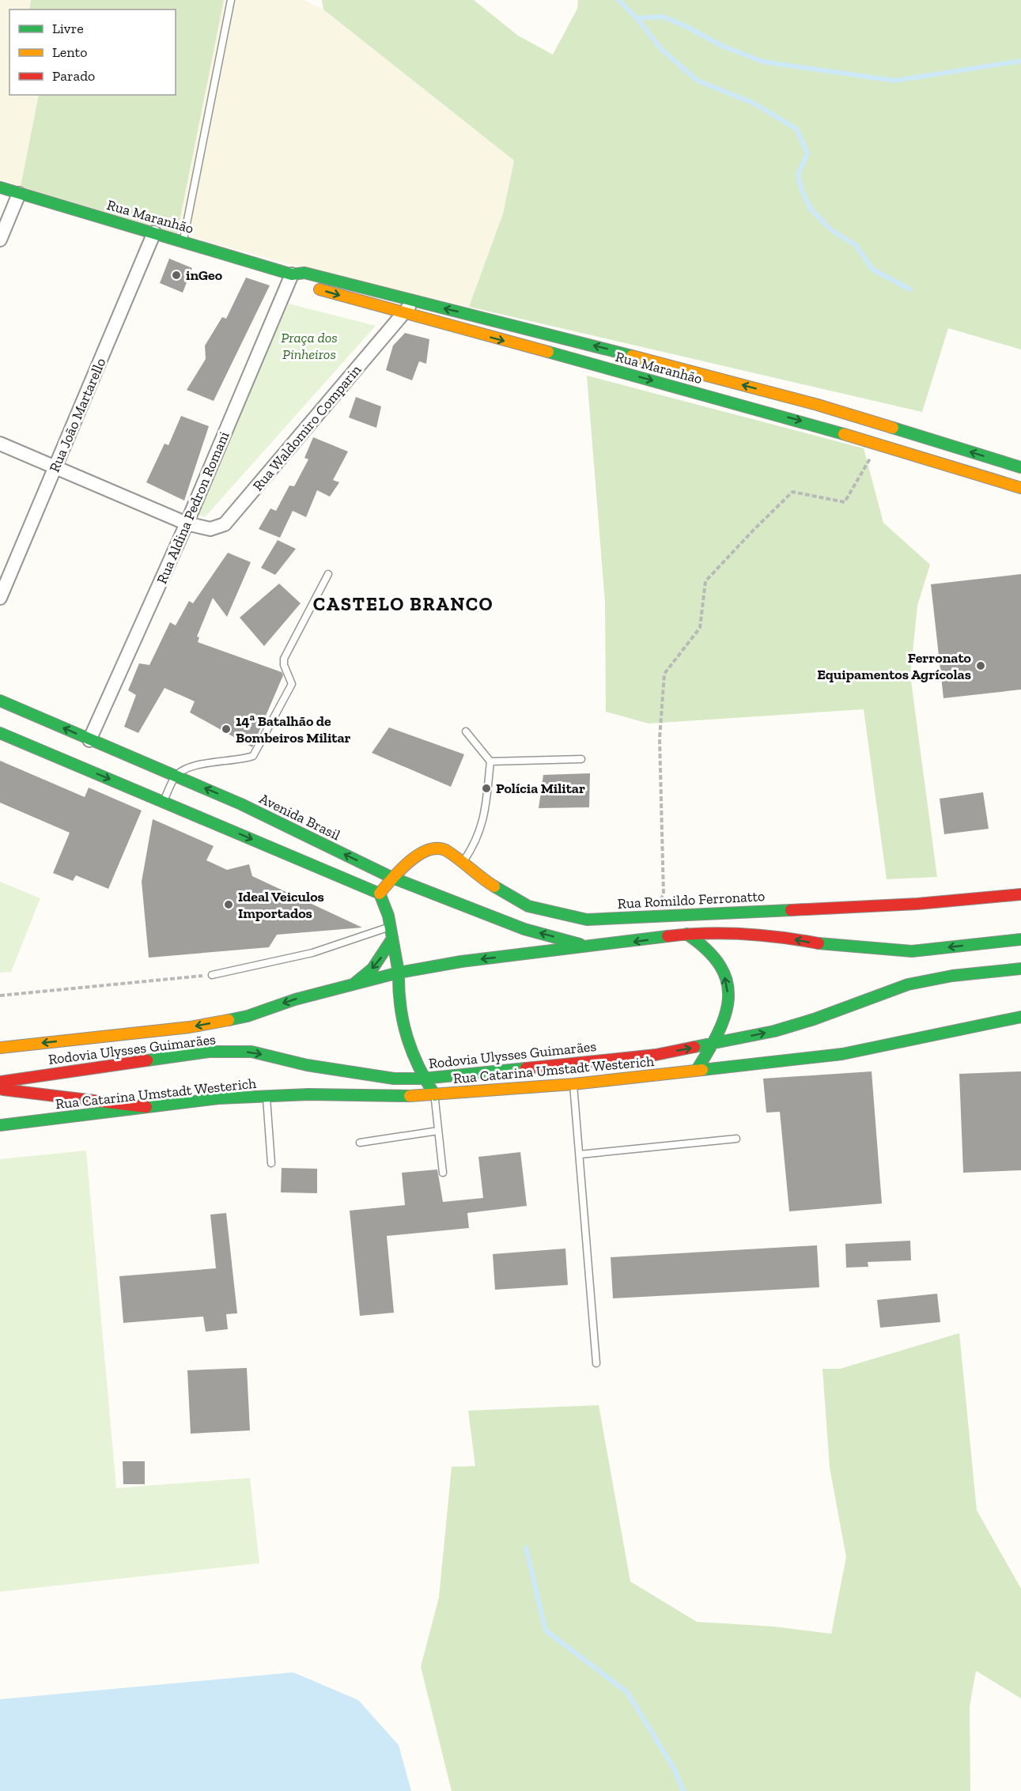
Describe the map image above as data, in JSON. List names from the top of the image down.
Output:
{
  "streets": {
    "main road": [
      "Rua Maranhão",
      "Avenida Brasil",
      "Rua Romildo Ferronatto",
      "Rodovia Ulysses Guimarães",
      "Rua Catarina Umstadt Westerich"
    ],
    "street": ["Rua João Martarello", "Rua Waldomiro Comparin", "Rua Aldina Pedron Romani"]
  },
  "crossings": [
    ["Rua Maranhão", "Rua João Martarello"],
    ["Rua Maranhão", "Rua Waldomiro Comparin"],
    ["Rua Maranhão", "Rua Aldina Pedron Romani"],
    ["Rua João Martarello", "Rua Waldomiro Comparin"],
    ["Rua Waldomiro Comparin", "Rua Aldina Pedron Romani"],
    ["Rua Aldina Pedron Romani", "Avenida Brasil"],
    ["Avenida Brasil", "Rua Romildo Ferronatto"],
    ["Avenida Brasil", "Rodovia Ulysses Guimarães"]
  ],
  "districts": ["CASTELO BRANCO"],
  "parks": ["Praça dos Pinheiros"],
  "places": [
    "inGeo",
    "Ferronato Equipamentos Agrícolas",
    "14ª Batalhão de Bombeiros Militar",
    "Polícia Militar",
    "Ideal Veiculos Importados"
  ],
  "legend": ["Livre", "Lento", "Parado"]
}
